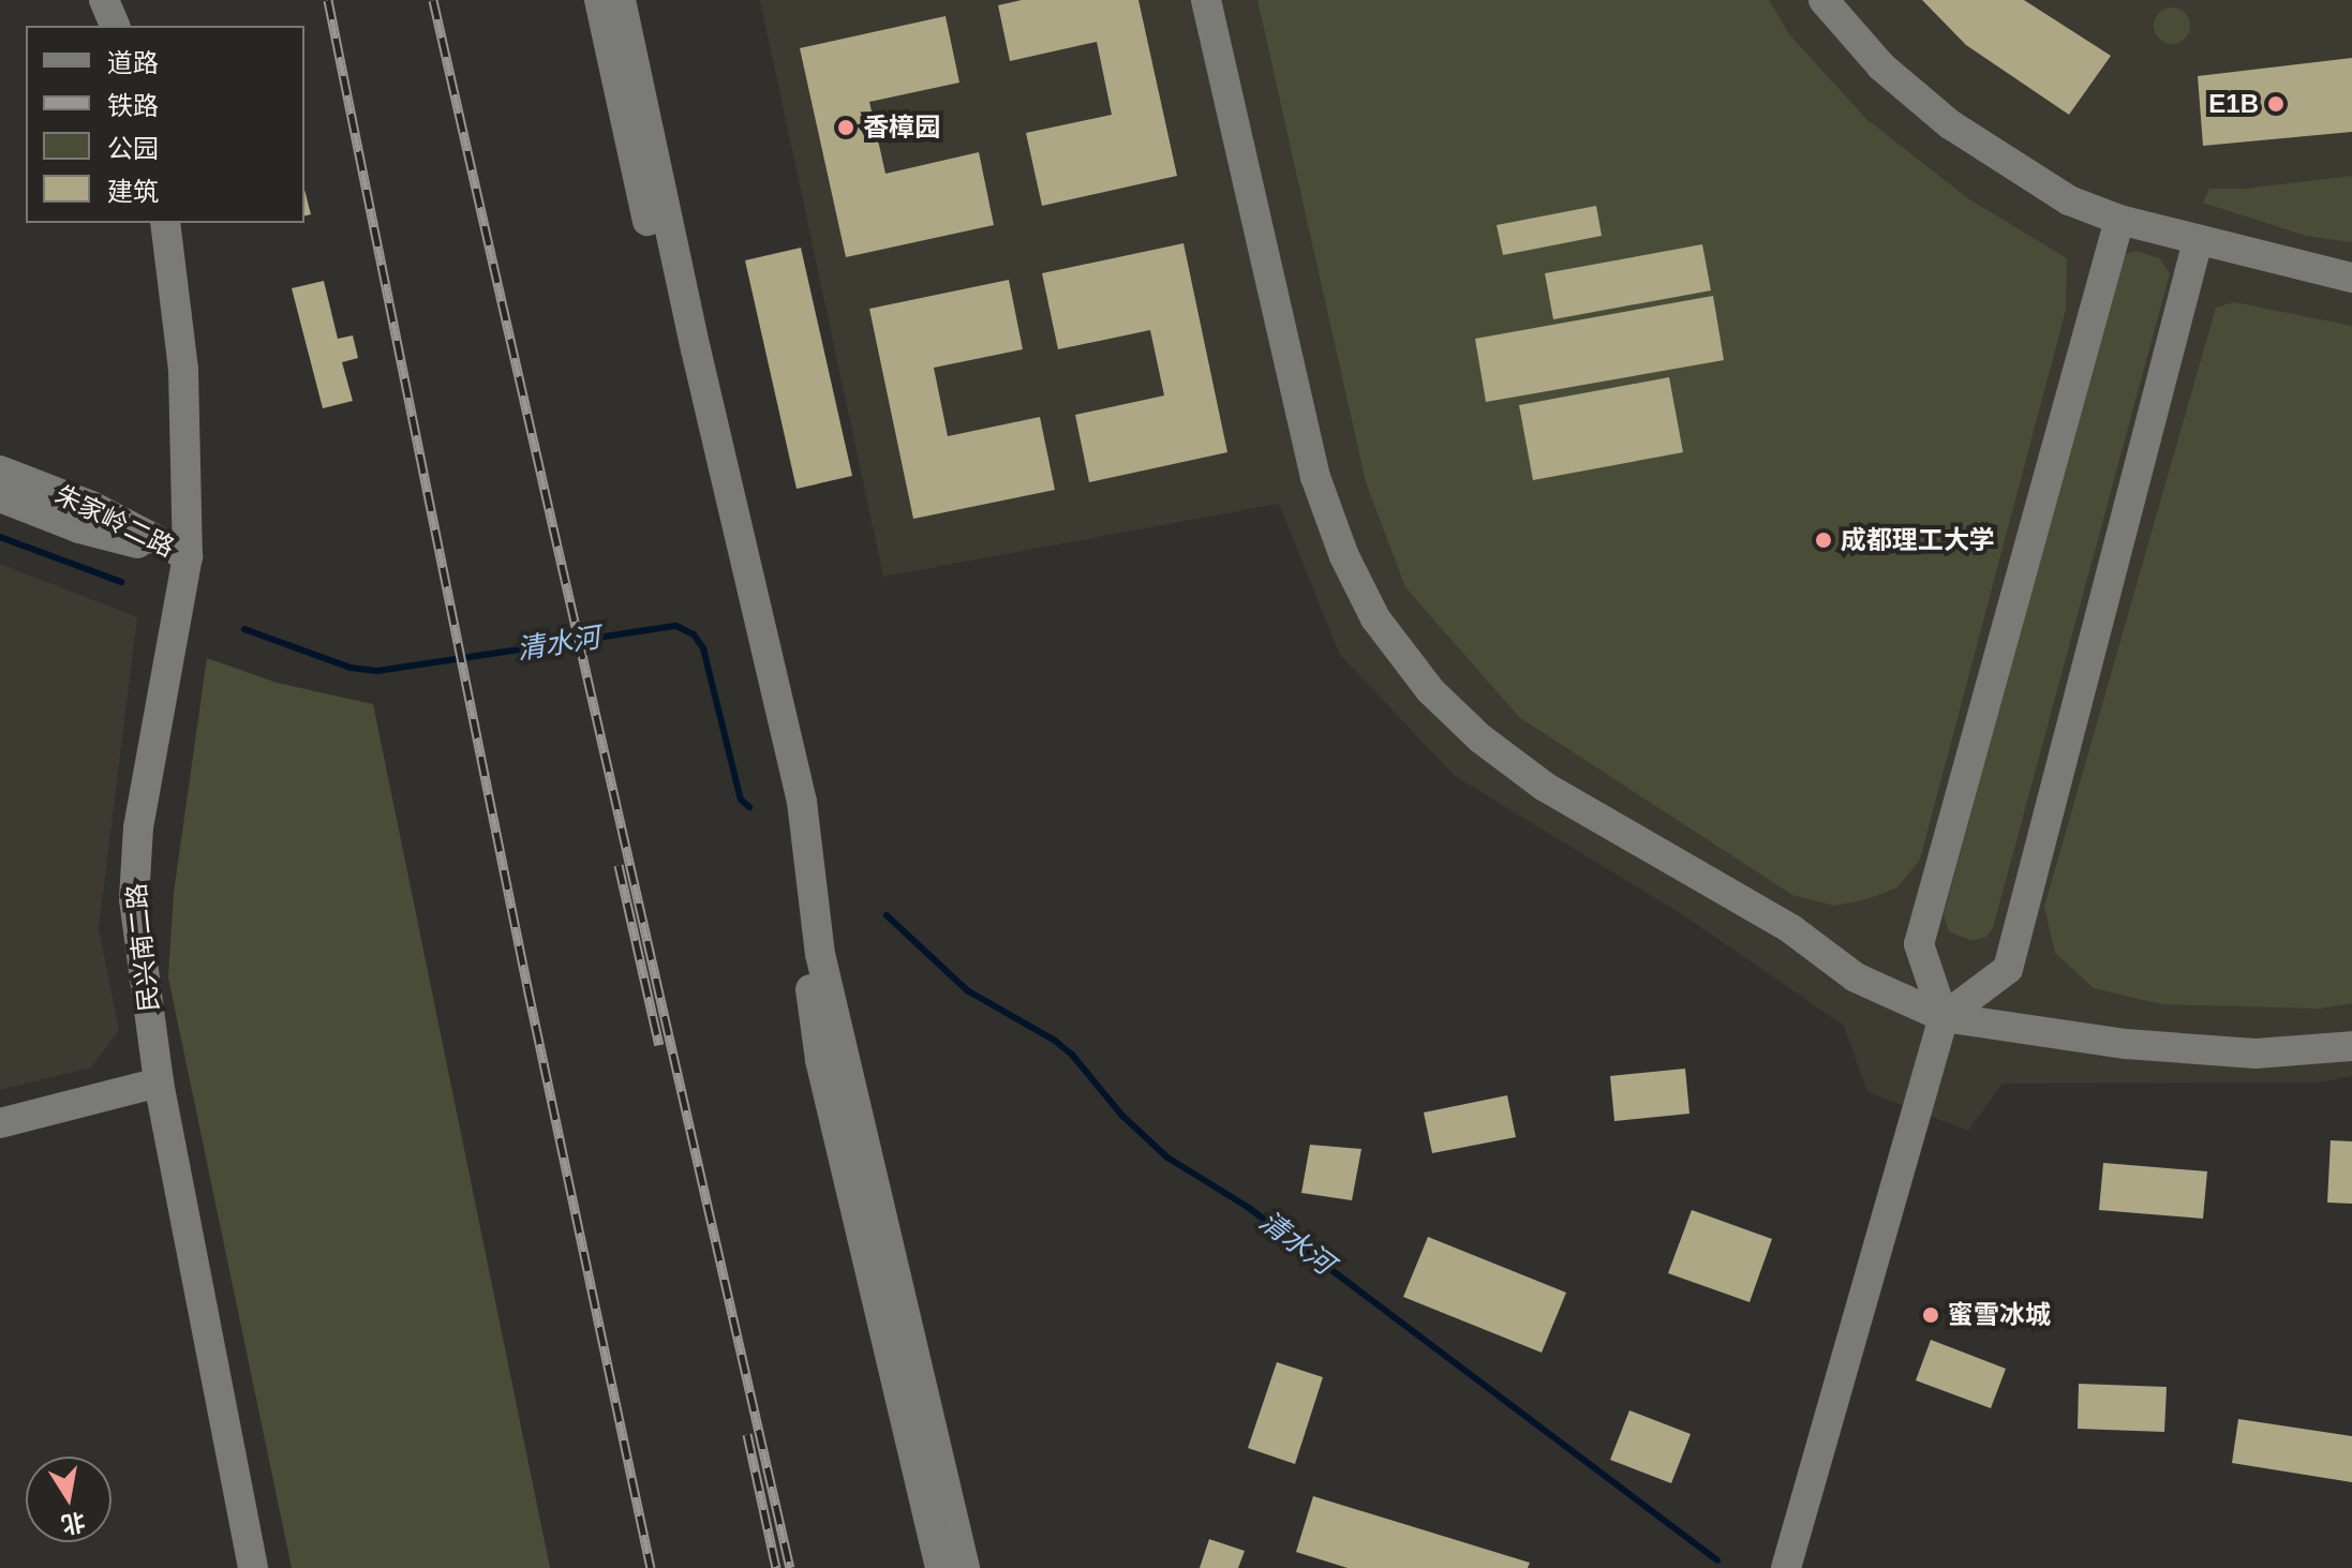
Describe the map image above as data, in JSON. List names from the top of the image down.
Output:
{
  "streets": {
    "street": ["朱家岭二路", "民兴南二路"]
  },
  "crossings": [
    ["朱家岭二路", "民兴南二路"]
  ],
  "water": ["清水河"],
  "places": [
    "E1B",
    "香樟园",
    "成都理工大学",
    "蜜雪冰城"
  ],
  "legend": [
    "道路",
    "铁路",
    "公园",
    "建筑"
  ],
  "north": "bottom"
}
